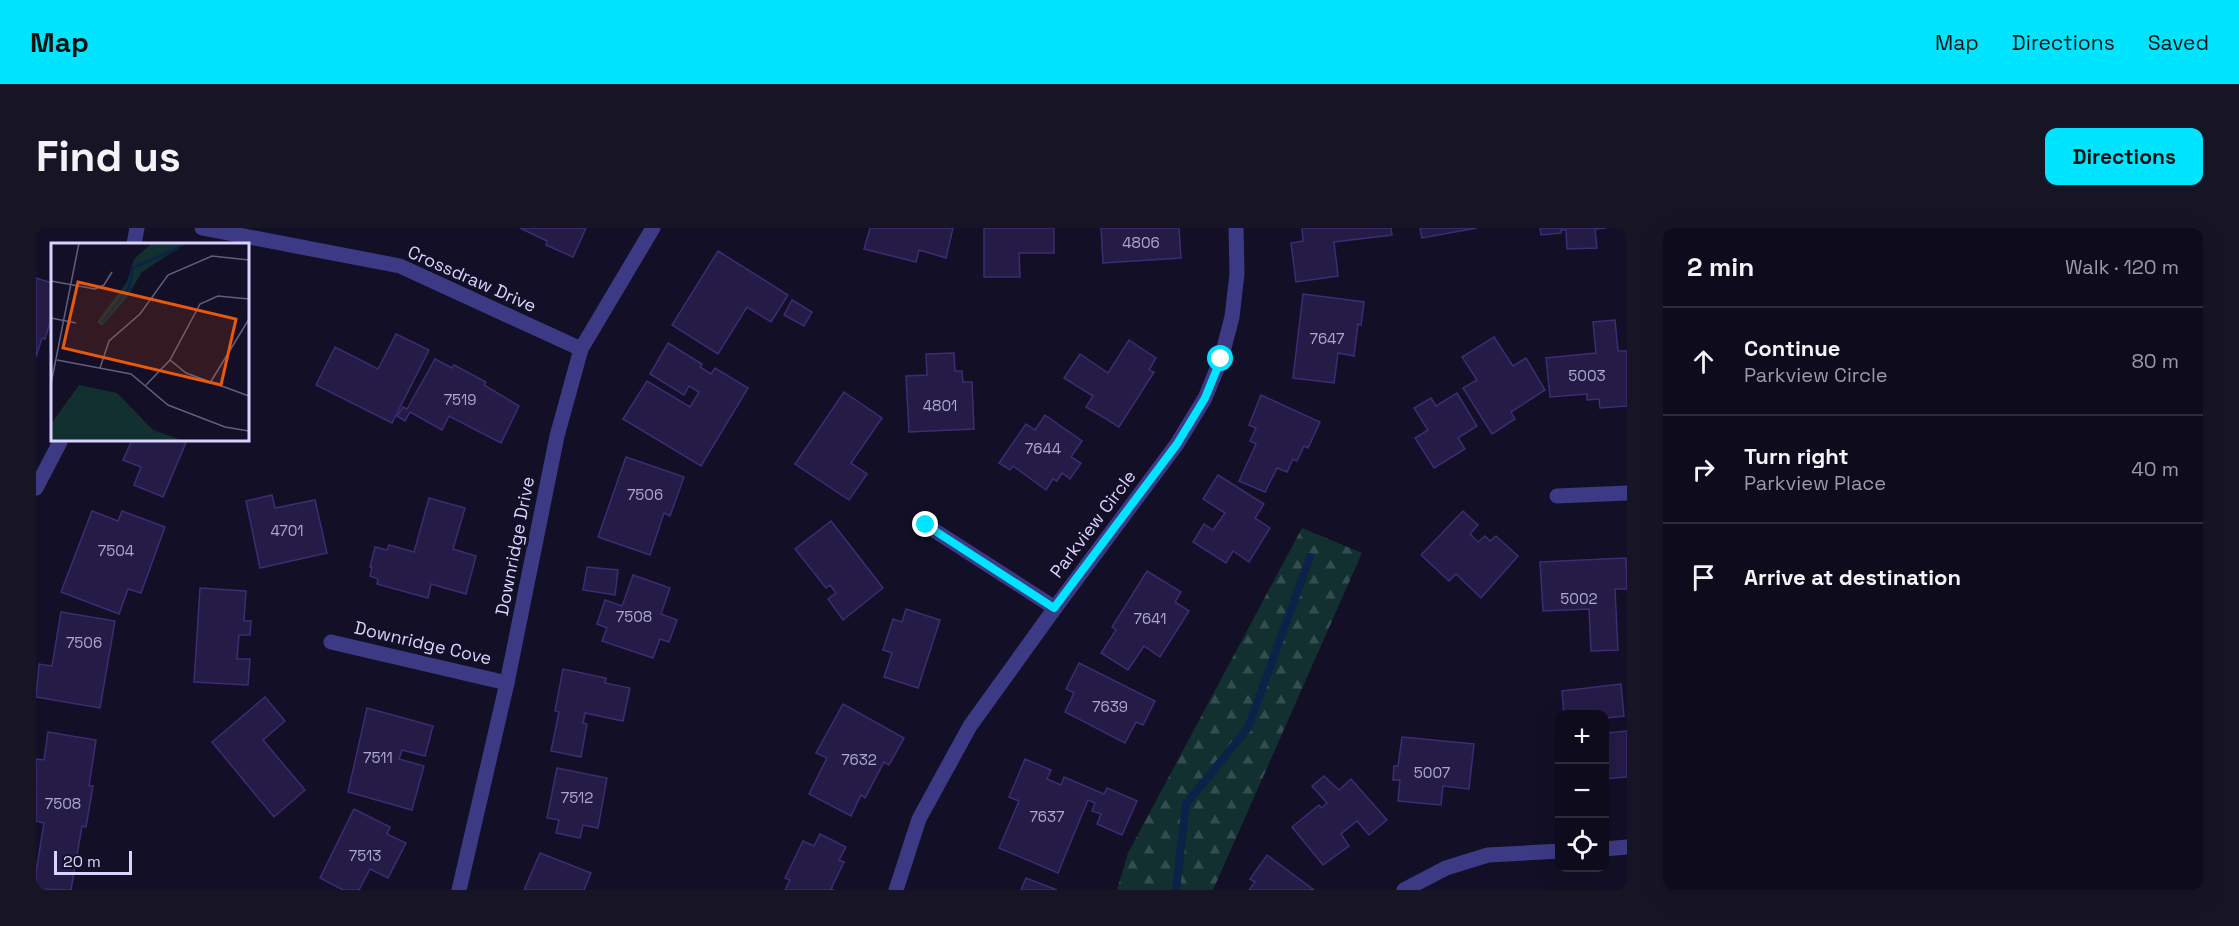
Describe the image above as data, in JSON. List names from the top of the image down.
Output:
{
  "streets": {
    "street": [
      "Crossdraw Drive",
      "Parkview Circle",
      "Downridge Drive",
      "Downridge Cove"
    ]
  },
  "crossings": [
    ["Crossdraw Drive", "Downridge Drive"],
    ["Downridge Drive", "Downridge Cove"]
  ],
  "house_numbers": [
    "4806",
    "7647",
    "5003",
    "7519",
    "4801",
    "7644",
    "7506",
    "4701",
    "7504",
    "5002",
    "7508",
    "7641",
    "7506",
    "7639",
    "7511",
    "7632",
    "5007",
    "7512",
    "7508",
    "7637",
    "7513"
  ],
  "scale_bar": "20 m",
  "page": {
    "header": "Map",
    "nav": ["Map", "Directions", "Saved"],
    "buttons": "Directions",
    "title": "Find us",
    "heading": ["2 min", "Walk · 120 m"],
    "list": [
      ["Continue", "Parkview Circle", "80 m"],
      ["Turn right", "Parkview Place", "40 m"],
      "Arrive at destination"
    ],
    "map_buttons": ["+", "−"],
    "scale": "20 m"
  }
}
